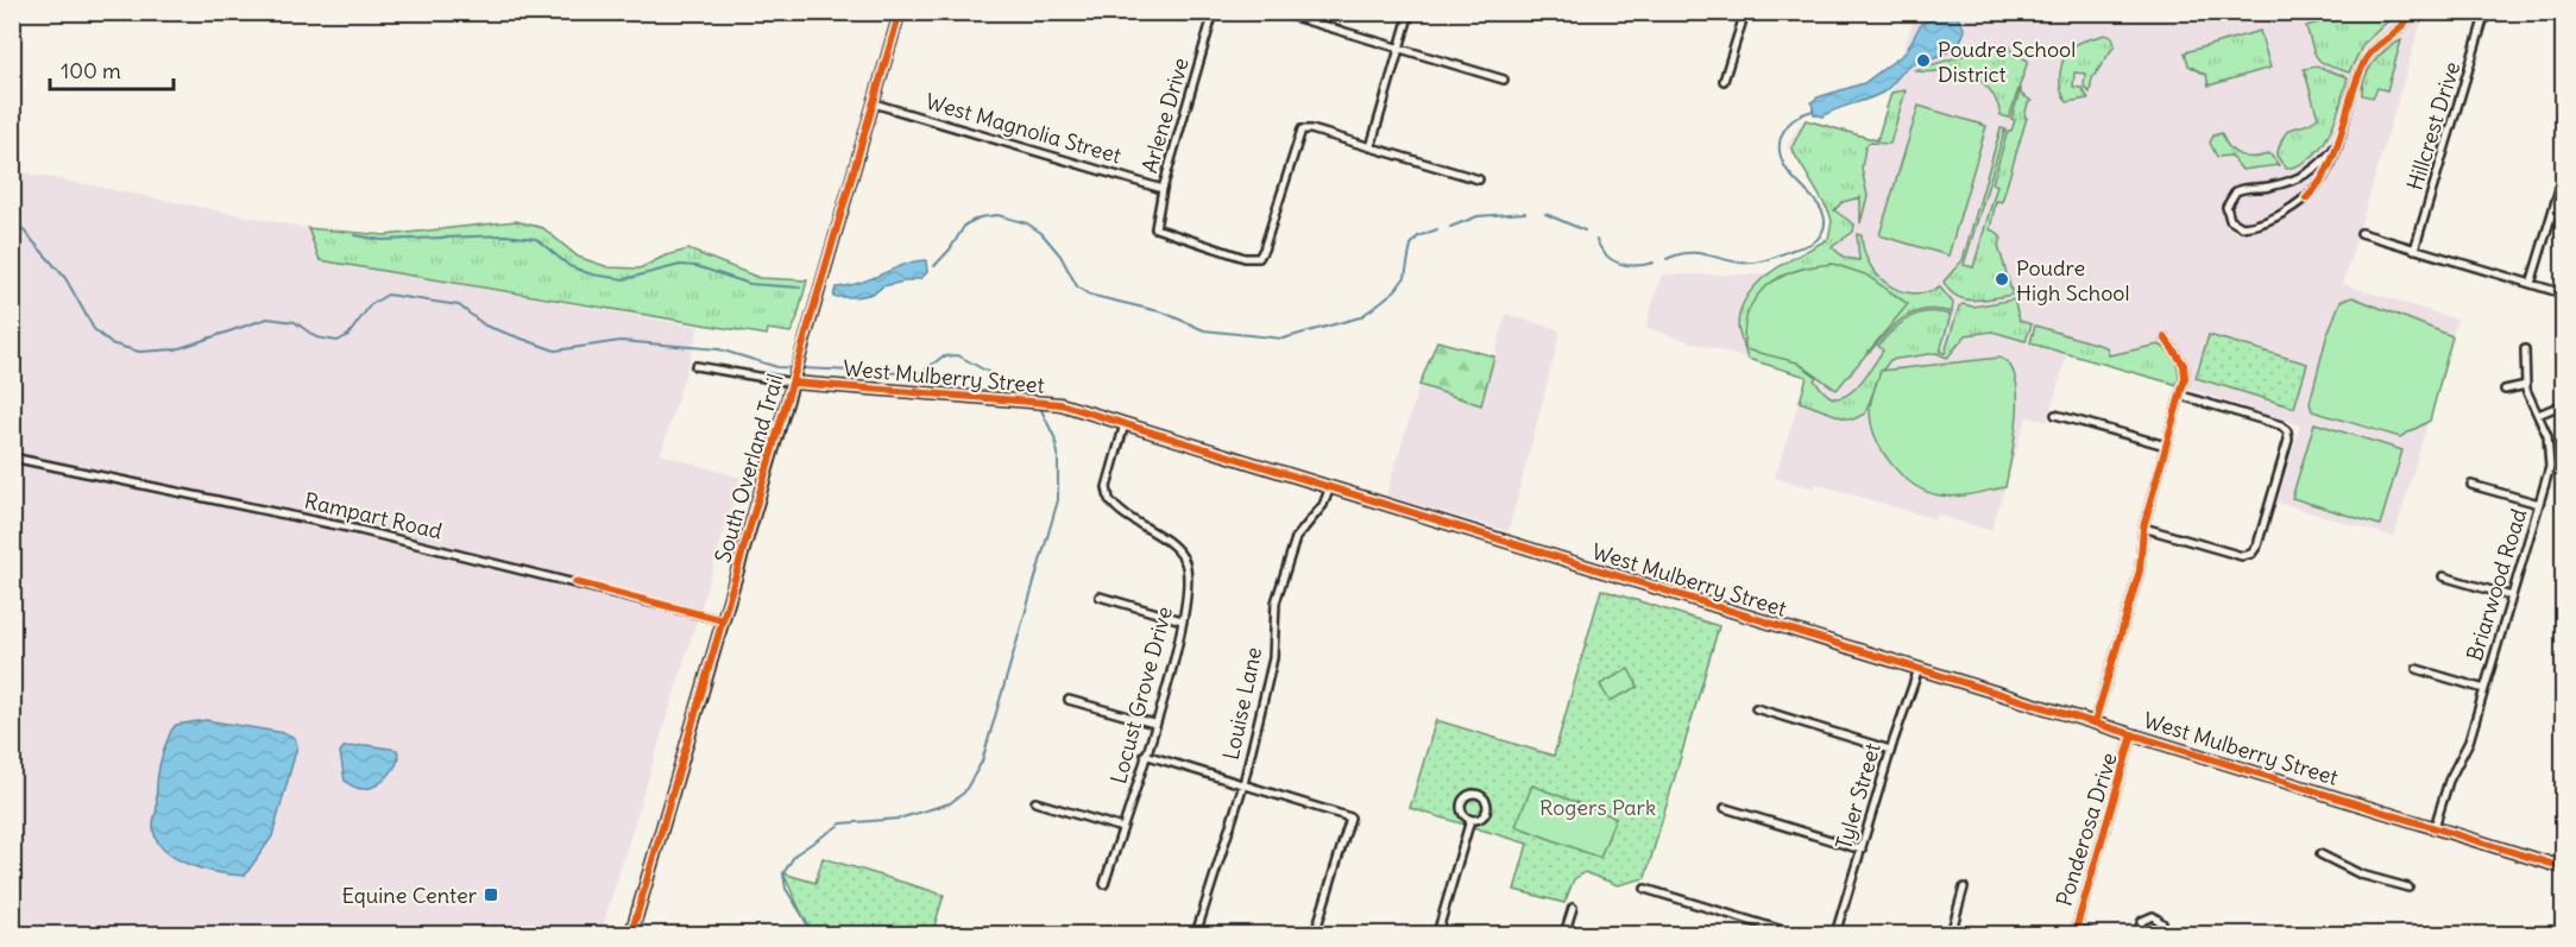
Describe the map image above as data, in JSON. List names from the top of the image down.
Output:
{
  "streets": {
    "main road": ["West Mulberry Street", "South Overland Trail"],
    "street": [
      "Arlene Drive",
      "Hillcrest Drive",
      "West Magnolia Street",
      "Rampart Road",
      "Briarwood Road",
      "Locust Grove Drive",
      "Louise Lane",
      "Tyler Street",
      "Ponderosa Drive"
    ]
  },
  "crossings": [
    ["Arlene Drive", "West Magnolia Street"],
    ["West Magnolia Street", "South Overland Trail"],
    ["West Mulberry Street", "South Overland Trail"],
    ["West Mulberry Street", "Briarwood Road"],
    ["West Mulberry Street", "Locust Grove Drive"],
    ["West Mulberry Street", "Louise Lane"],
    ["West Mulberry Street", "Tyler Street"],
    ["West Mulberry Street", "Ponderosa Drive"],
    ["South Overland Trail", "Rampart Road"]
  ],
  "parks": ["Rogers Park"],
  "places": {
    "other": ["Poudre School District", "Poudre High School"],
    "transit": ["Equine Center"]
  },
  "scale_bar": "100 m"
}
